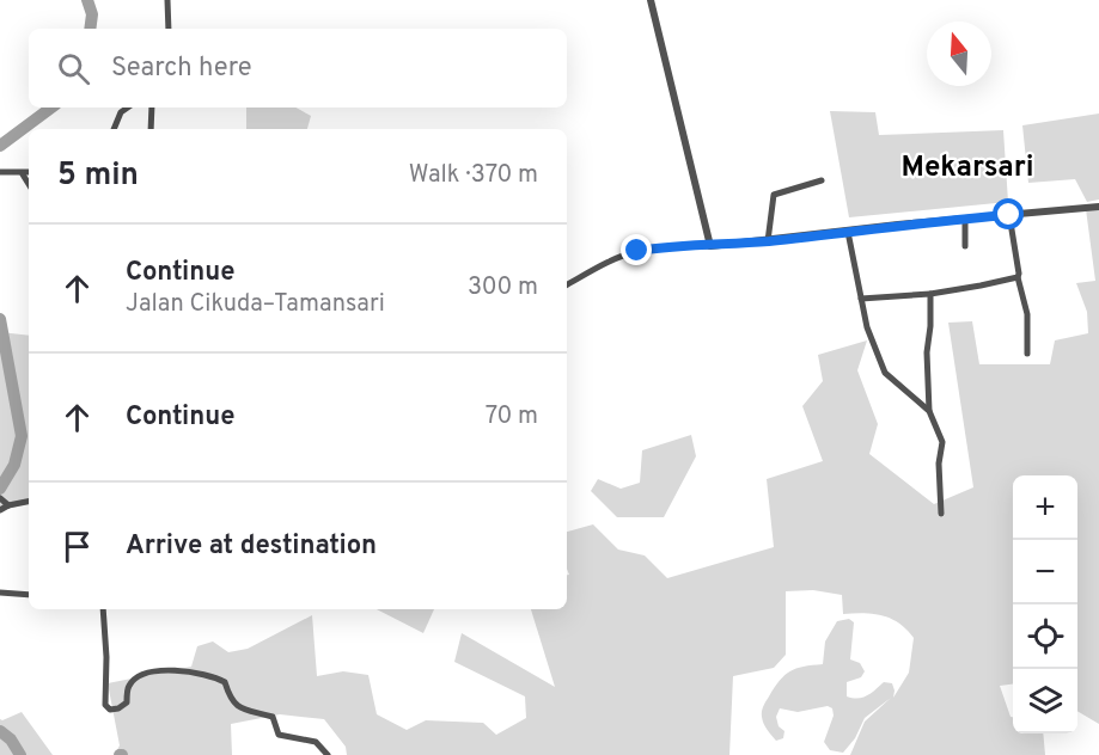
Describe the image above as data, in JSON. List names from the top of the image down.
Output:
{
  "districts": ["Mekarsari"],
  "north": "top",
  "page": {
    "search": "Search here",
    "heading": ["5 min", "Walk · 370 m"],
    "list": [
      ["Continue", "Jalan Cikuda–Tamansari", "300 m"],
      ["Continue", "70 m"],
      "Arrive at destination"
    ],
    "map_buttons": ["+", "−"]
  }
}
